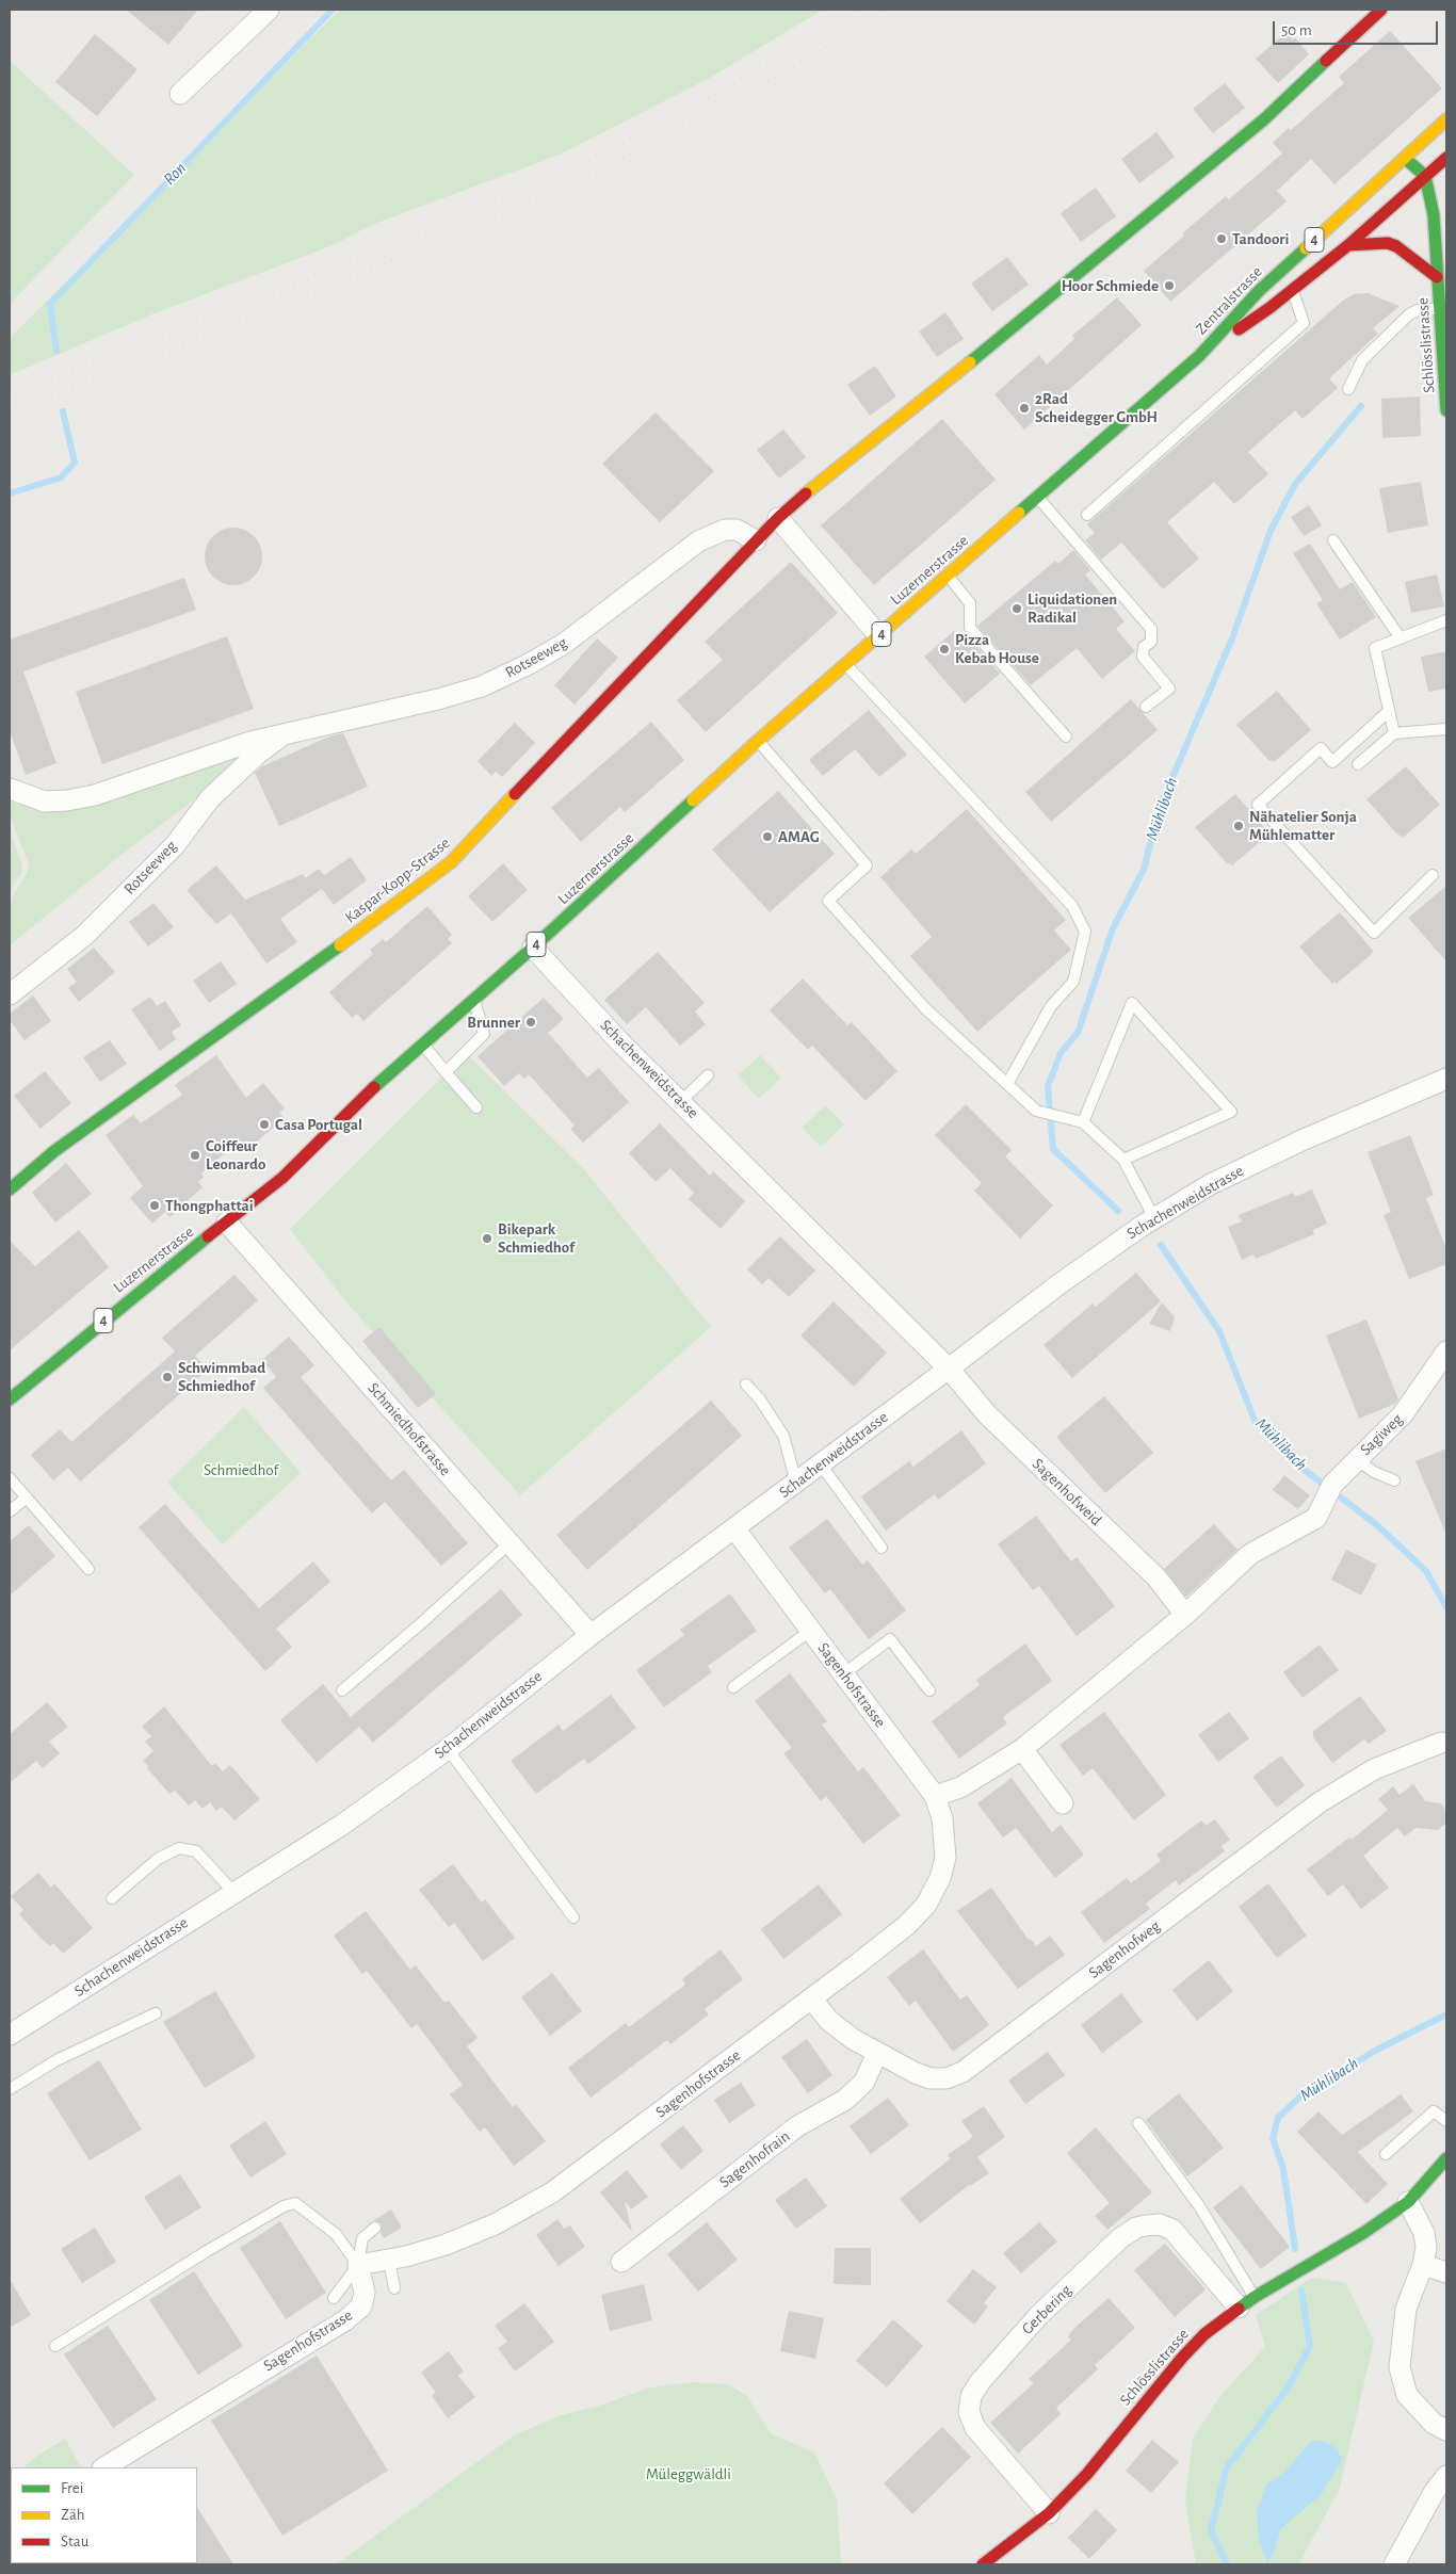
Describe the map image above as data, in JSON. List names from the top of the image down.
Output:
{
  "streets": {
    "main road": [
      "4",
      "Zentralstrasse",
      "Schlösslistrasse",
      "Luzernerstrasse",
      "Kaspar-Kopp-Strasse"
    ],
    "street": [
      "Rotseeweg",
      "Schachenweidstrasse",
      "Schmiedhofstrasse",
      "Sagiweg",
      "Sagenhofweid",
      "Sagenhofstrasse",
      "Sagenhofweg",
      "Sagenhofrain",
      "Gerbering"
    ]
  },
  "crossings": [
    ["Zentralstrasse", "Schlösslistrasse"],
    ["Zentralstrasse", "Luzernerstrasse"],
    ["Schlösslistrasse", "Gerbering"],
    ["Luzernerstrasse", "Schachenweidstrasse"],
    ["Luzernerstrasse", "Schmiedhofstrasse"],
    ["Rotseeweg", "Kaspar-Kopp-Strasse"],
    ["Schachenweidstrasse", "Schmiedhofstrasse"],
    ["Schachenweidstrasse", "Sagenhofweid"],
    ["Schachenweidstrasse", "Sagenhofstrasse"],
    ["Sagiweg", "Sagenhofweid"],
    ["Sagenhofstrasse", "Sagenhofweg"],
    ["Sagenhofweg", "Sagenhofrain"]
  ],
  "water": ["Ron", "Mühlibach"],
  "parks": ["Schmiedhof", "Müleggwäldli"],
  "places": [
    "Tandoori",
    "Hoor Schmiede",
    "2Rad Scheidegger GmbH",
    "Liquidationen Radikal",
    "Pizza Kebab House",
    "Nähatelier Sonja Mühlematter",
    "AMAG",
    "Brunner",
    "Casa Portugal",
    "Coiffeur Leonardo",
    "Thongphattai",
    "Bikepark Schmiedhof",
    "Schwimmbad Schmiedhof"
  ],
  "legend": ["Frei", "Zäh", "Stau"],
  "scale_bar": "50 m"
}
